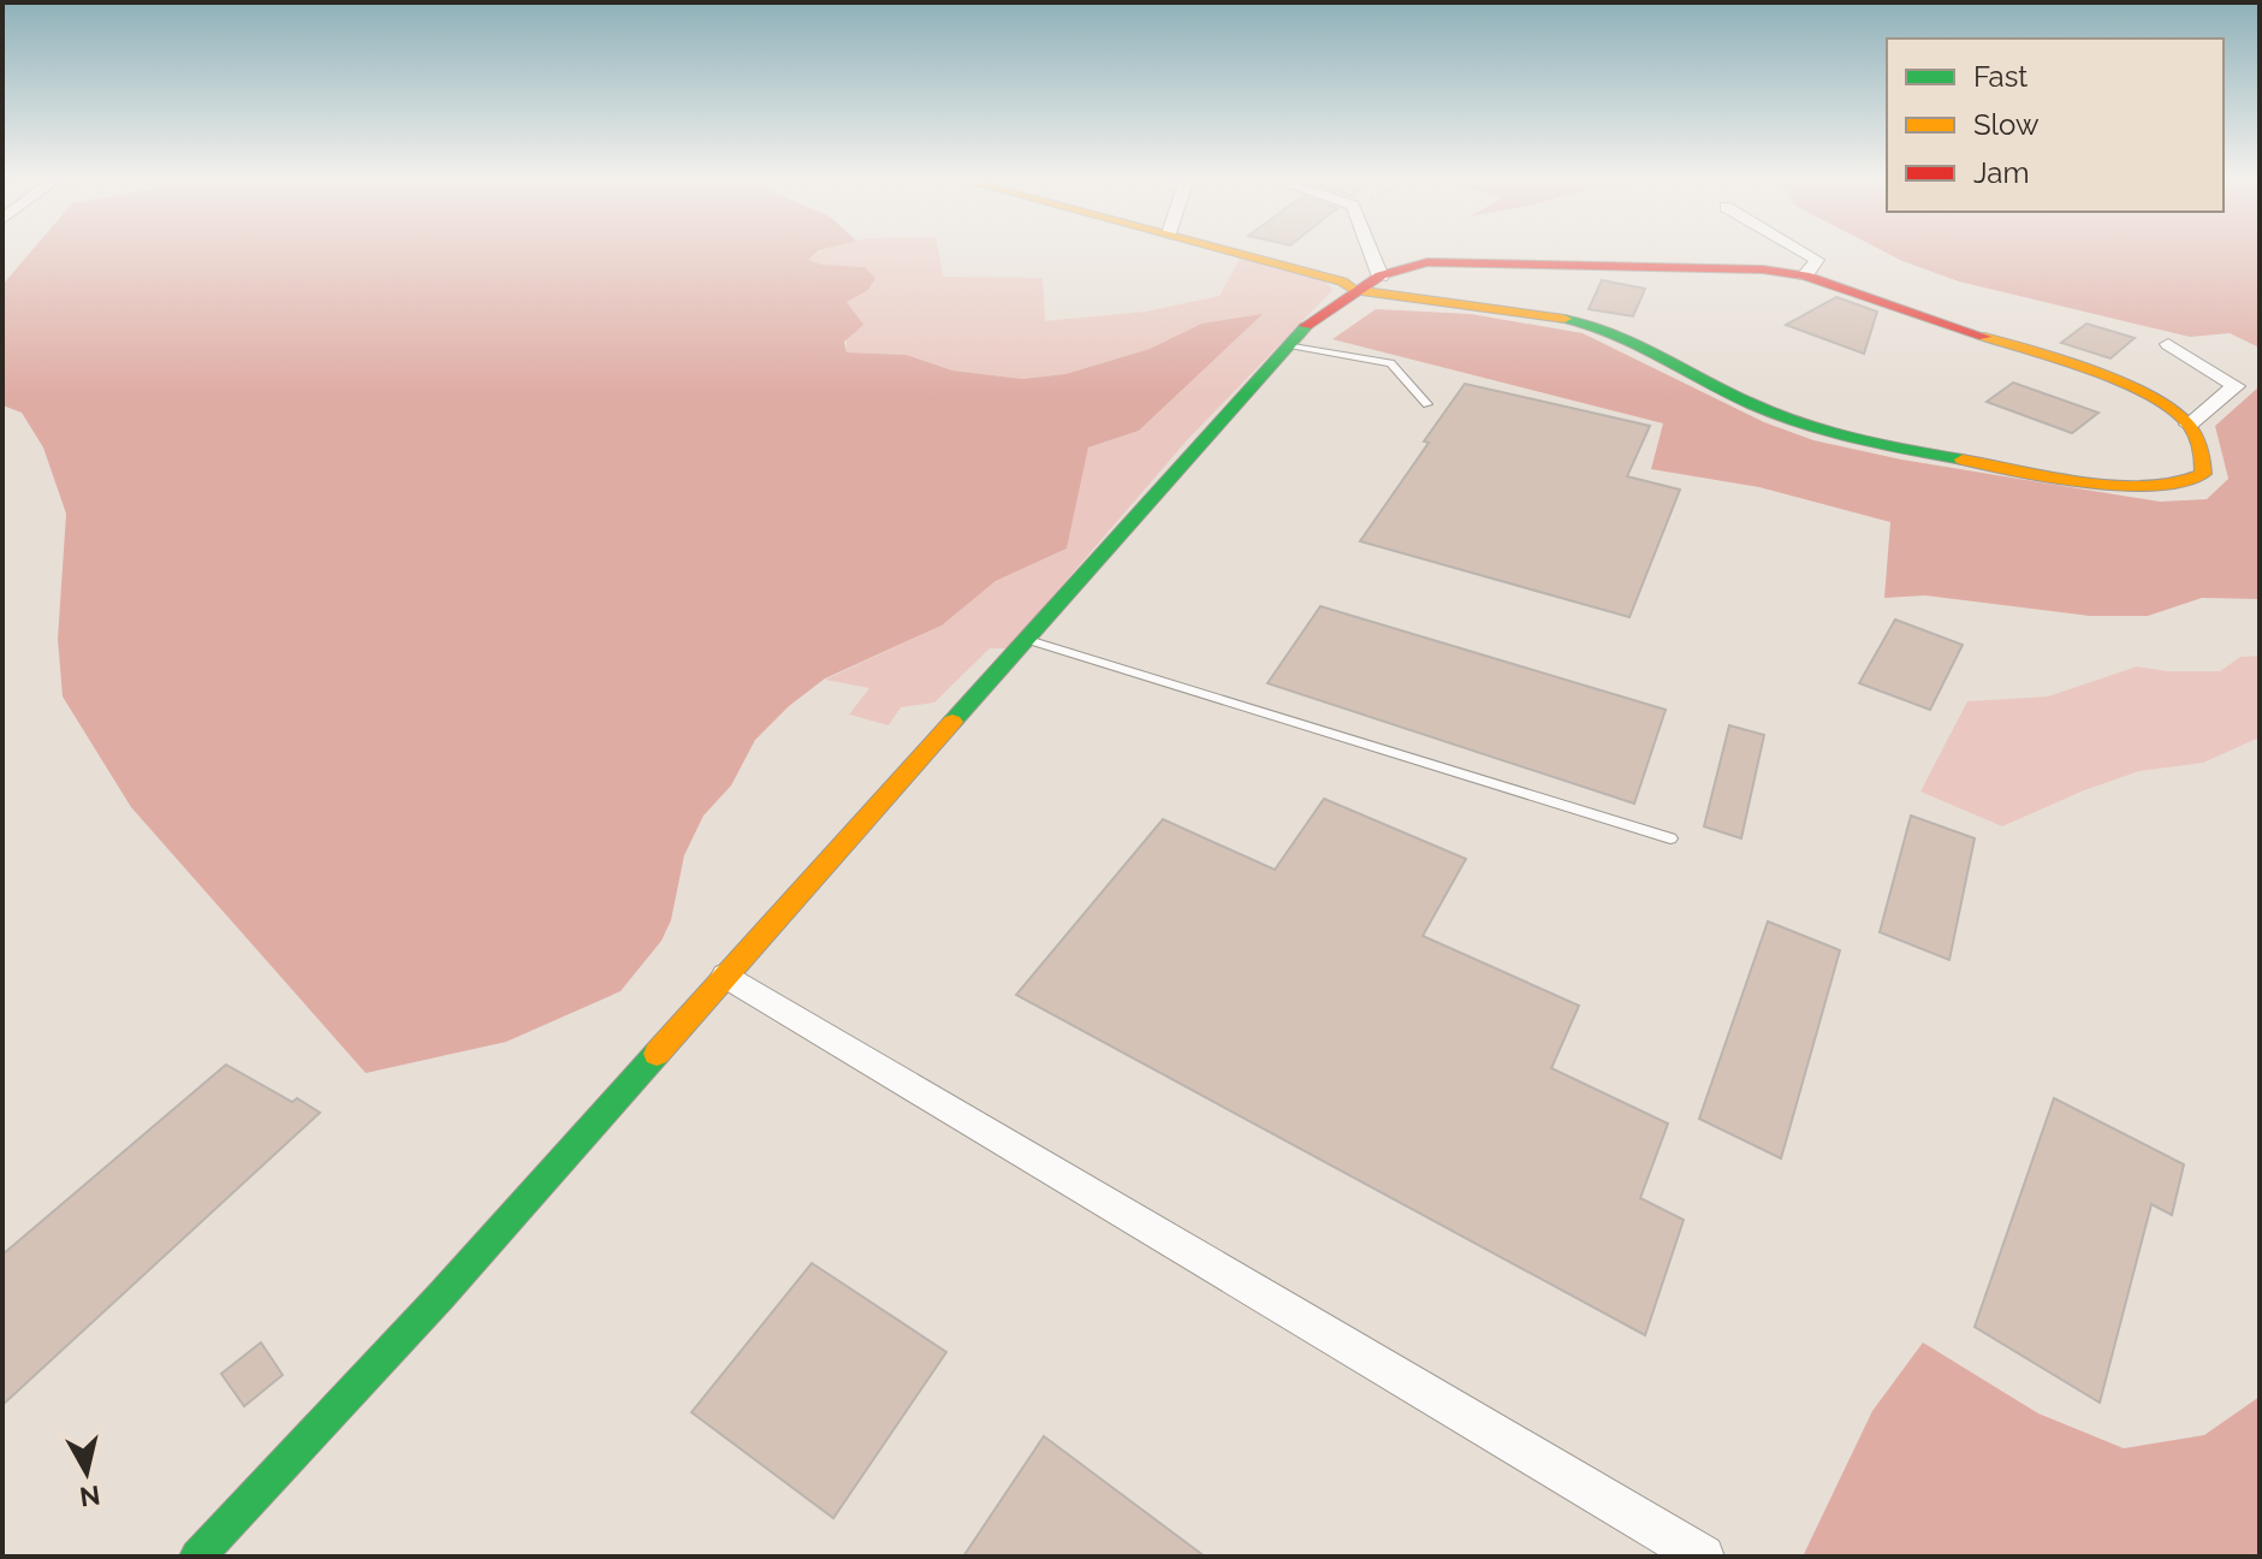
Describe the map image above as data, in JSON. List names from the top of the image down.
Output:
{
  "legend": ["Fast", "Slow", "Jam"],
  "north": "bottom"
}
